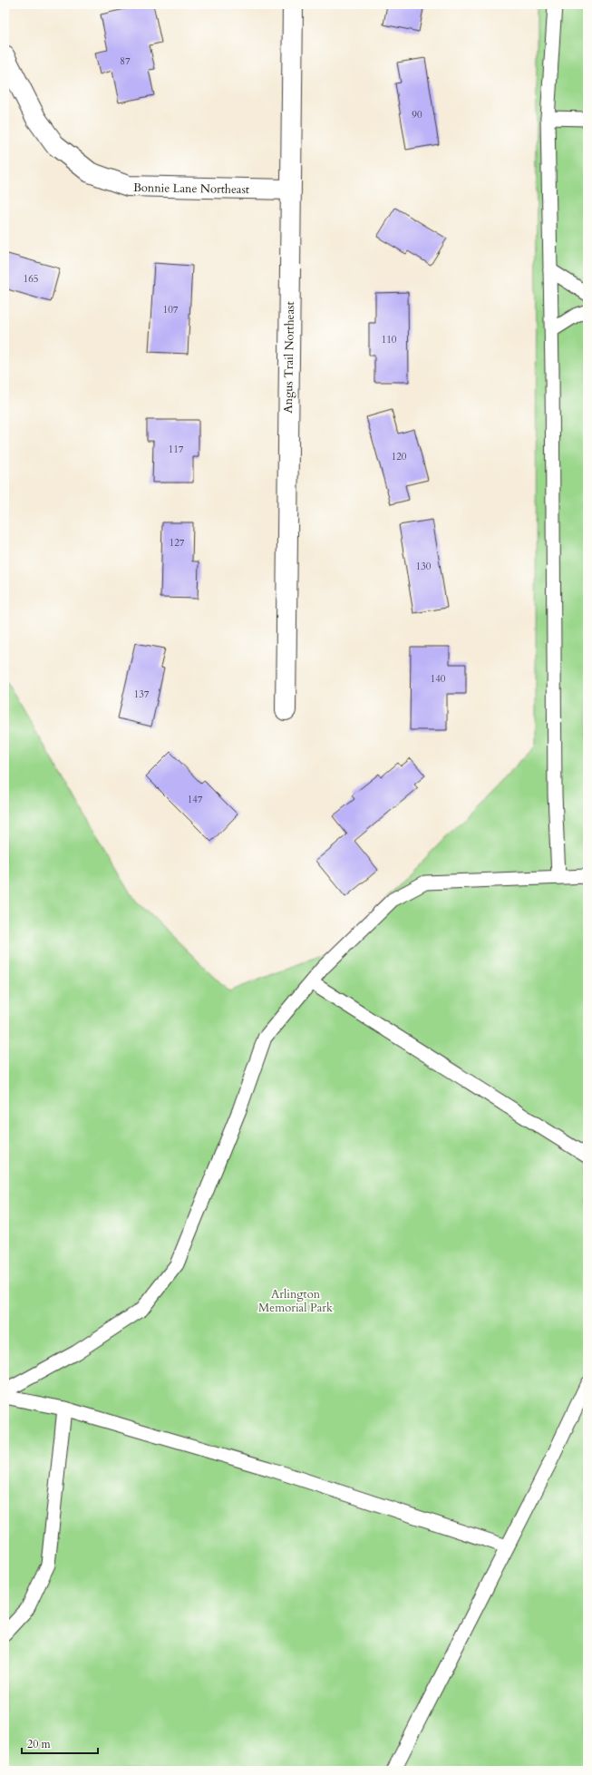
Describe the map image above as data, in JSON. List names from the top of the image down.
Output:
{
  "streets": {
    "street": ["Bonnie Lane Northeast", "Angus Trail Northeast"]
  },
  "crossings": [
    ["Bonnie Lane Northeast", "Angus Trail Northeast"]
  ],
  "parks": ["Arlington Memorial Park"],
  "house_numbers": [
    "87",
    "90",
    "165",
    "107",
    "110",
    "117",
    "120",
    "127",
    "130",
    "140",
    "137",
    "147"
  ],
  "scale_bar": "20 m"
}
